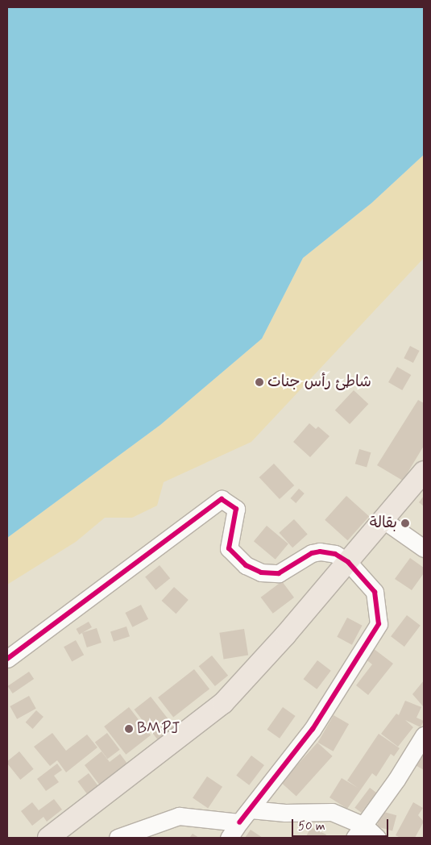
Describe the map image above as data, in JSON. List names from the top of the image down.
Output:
{
  "places": ["شاطئ رأس جنات", "بقالة", "BMPJ"],
  "scale_bar": "50 m"
}
